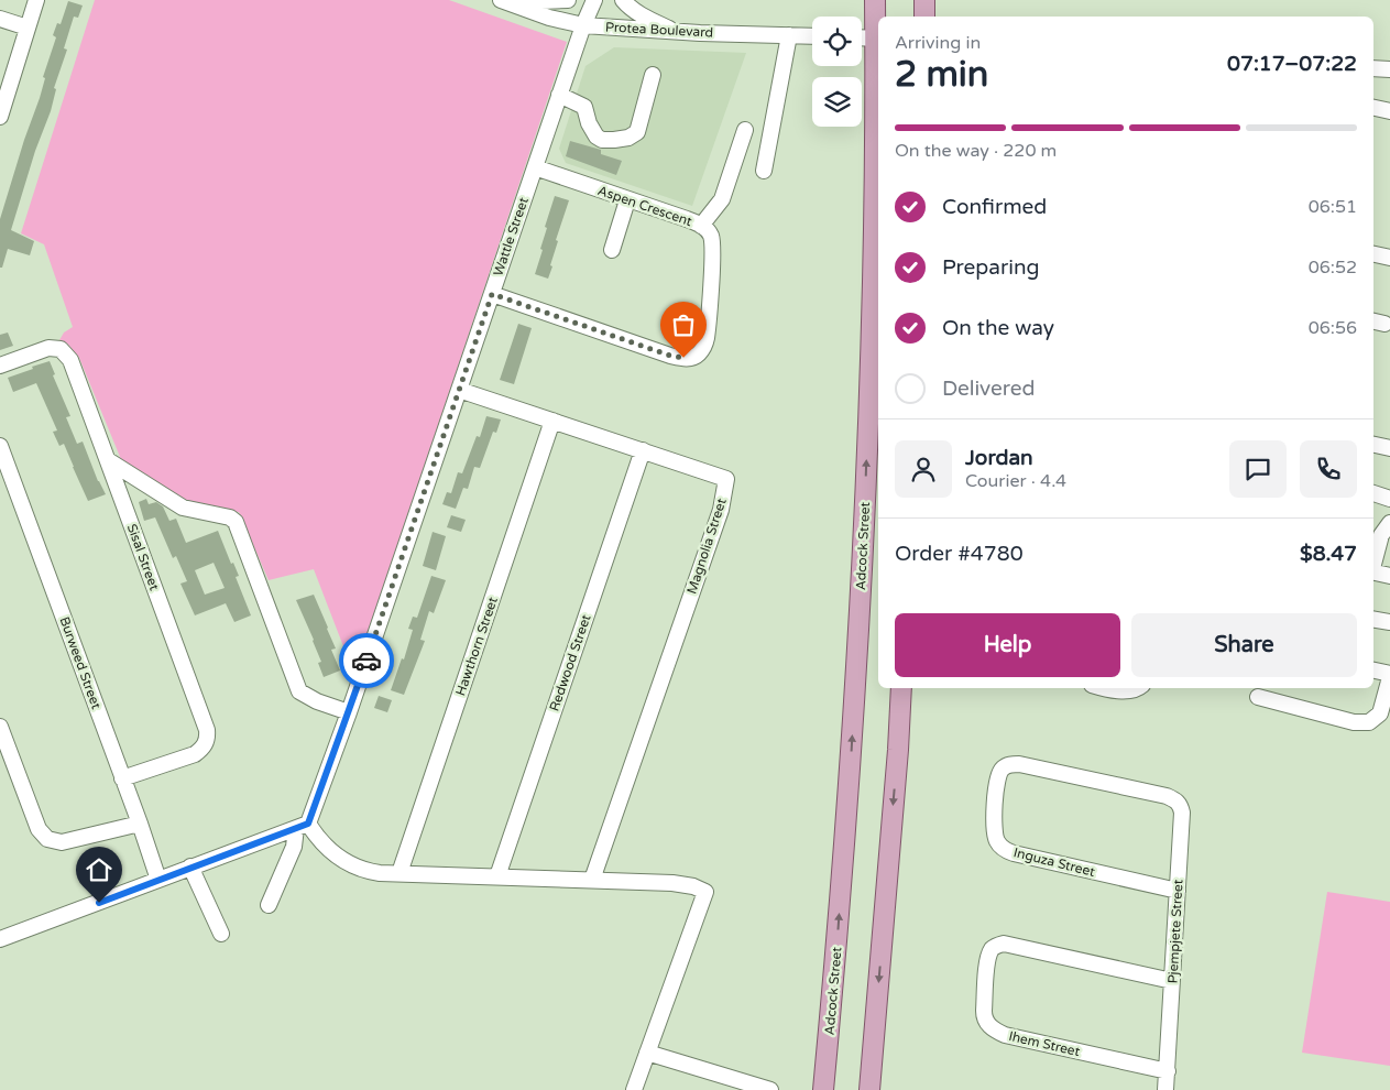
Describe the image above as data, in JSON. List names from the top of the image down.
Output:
{
  "streets": {
    "main road": ["Adcock Street"],
    "street": [
      "Protea Boulevard",
      "Aspen Crescent",
      "Wattle Street",
      "Magnolia Street",
      "Sisal Street",
      "Hawthorn Street",
      "Burweed Street",
      "Redwood Street",
      "Inguza Street",
      "Pjempjete Street",
      "Ihem Street"
    ]
  },
  "crossings": [
    ["Protea Boulevard", "Wattle Street"],
    ["Aspen Crescent", "Wattle Street"],
    ["Wattle Street", "Magnolia Street"],
    ["Magnolia Street", "Hawthorn Street"],
    ["Magnolia Street", "Redwood Street"],
    ["Sisal Street", "Burweed Street"],
    ["Inguza Street", "Pjempjete Street"],
    ["Pjempjete Street", "Ihem Street"]
  ],
  "page": {
    "heading": ["2 min", "Arriving in", "07:17–07:22"],
    "panel": [
      "Jordan",
      "Courier · 4.4",
      "Order #4780",
      "$8.47"
    ],
    "bar": "On the way · 220 m",
    "list": [
      ["Confirmed", "06:51"],
      ["Preparing", "06:52"],
      ["On the way", "06:56"],
      "Delivered"
    ],
    "buttons": ["Help", "Share"]
  }
}
